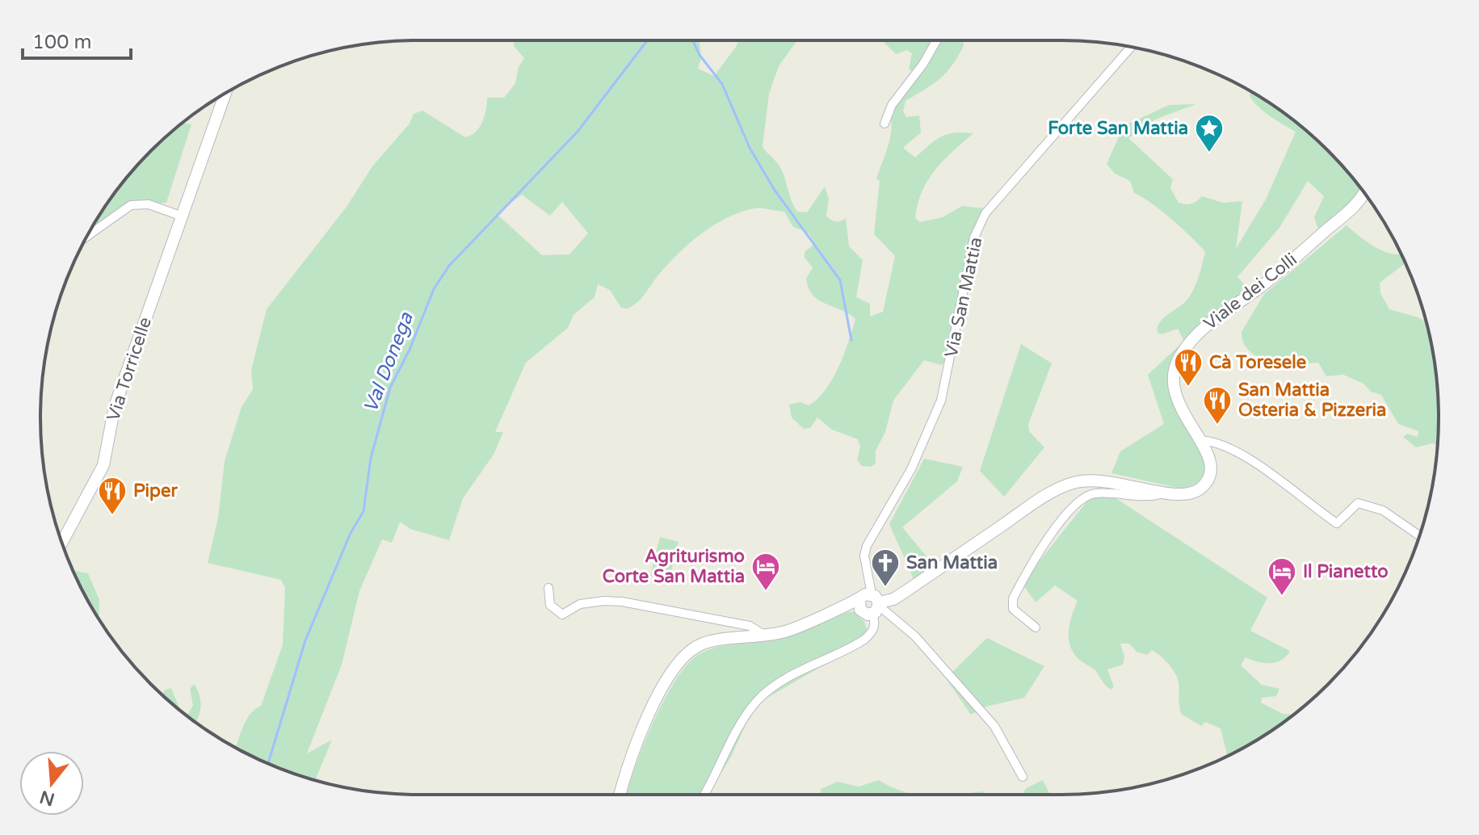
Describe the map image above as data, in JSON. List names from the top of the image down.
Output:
{
  "streets": {
    "street": ["Viale dei Colli", "Via San Mattia", "Via Torricelle"]
  },
  "crossings": [
    ["Viale dei Colli", "Via San Mattia"]
  ],
  "water": ["Val Donega"],
  "places": {
    "place": ["Forte San Mattia"],
    "restaurant": ["Cà Toresele", "San Mattia Osteria & Pizzeria", "Piper"],
    "church": ["San Mattia"],
    "hotel": ["Agriturismo Corte San Mattia", "Il Pianetto"]
  },
  "scale_bar": "100 m",
  "north": "bottom"
}
